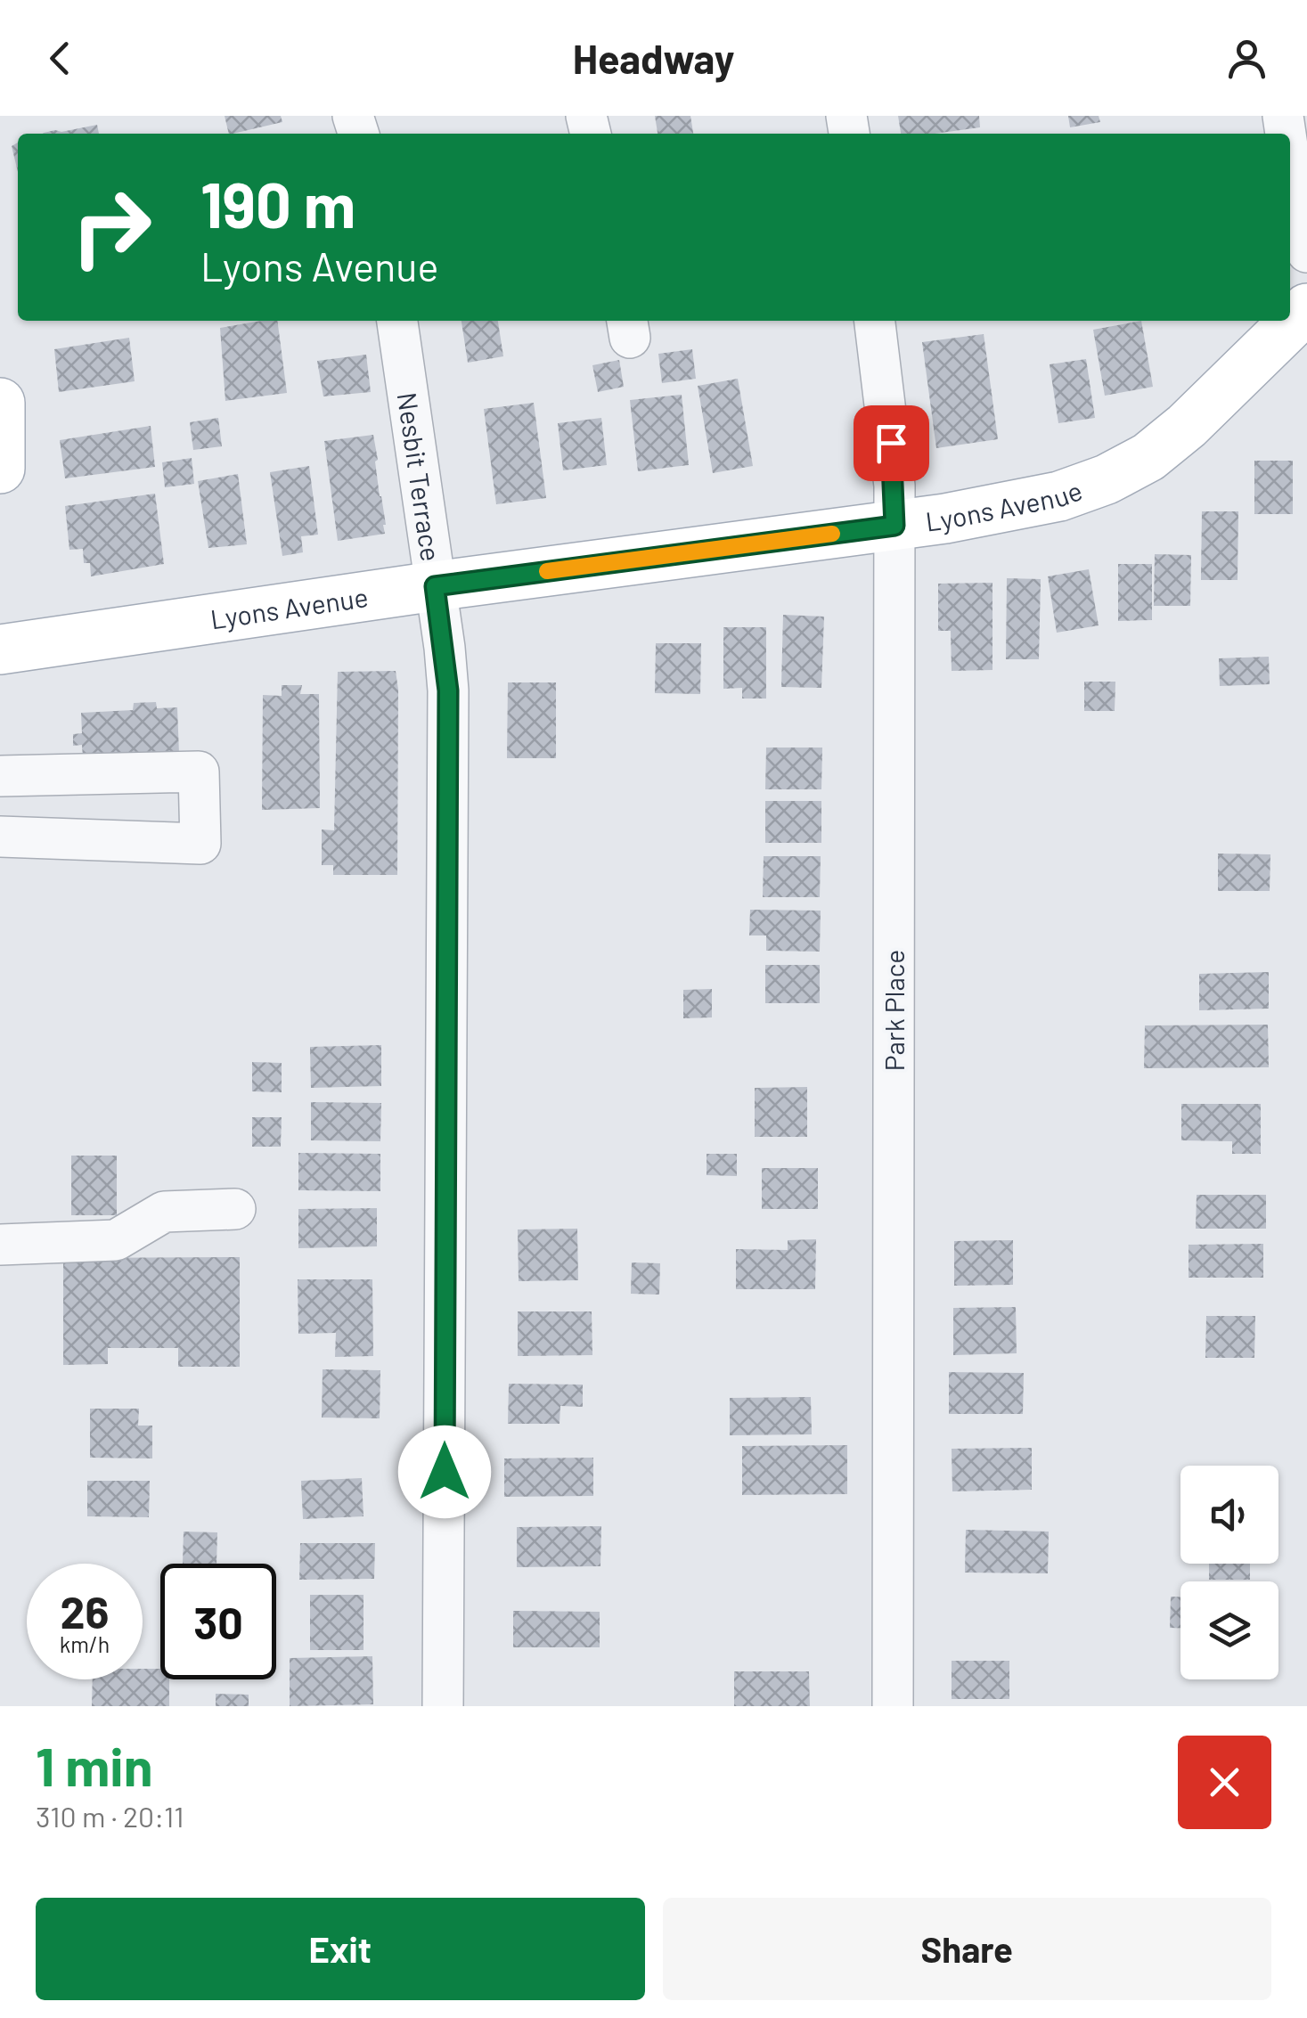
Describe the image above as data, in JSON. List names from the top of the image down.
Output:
{
  "streets": {
    "main road": ["Lyons Avenue"],
    "street": ["Nesbit Terrace", "Park Place"]
  },
  "crossings": [
    ["Nesbit Terrace", "Lyons Avenue"],
    ["Lyons Avenue", "Park Place"]
  ],
  "page": {
    "header": "Headway",
    "turn": ["190 m", "Lyons Avenue"],
    "speed": "26 km/h",
    "limit": "30",
    "heading": ["1 min", "310 m · 20:11"],
    "buttons": ["Exit", "Share"]
  }
}
